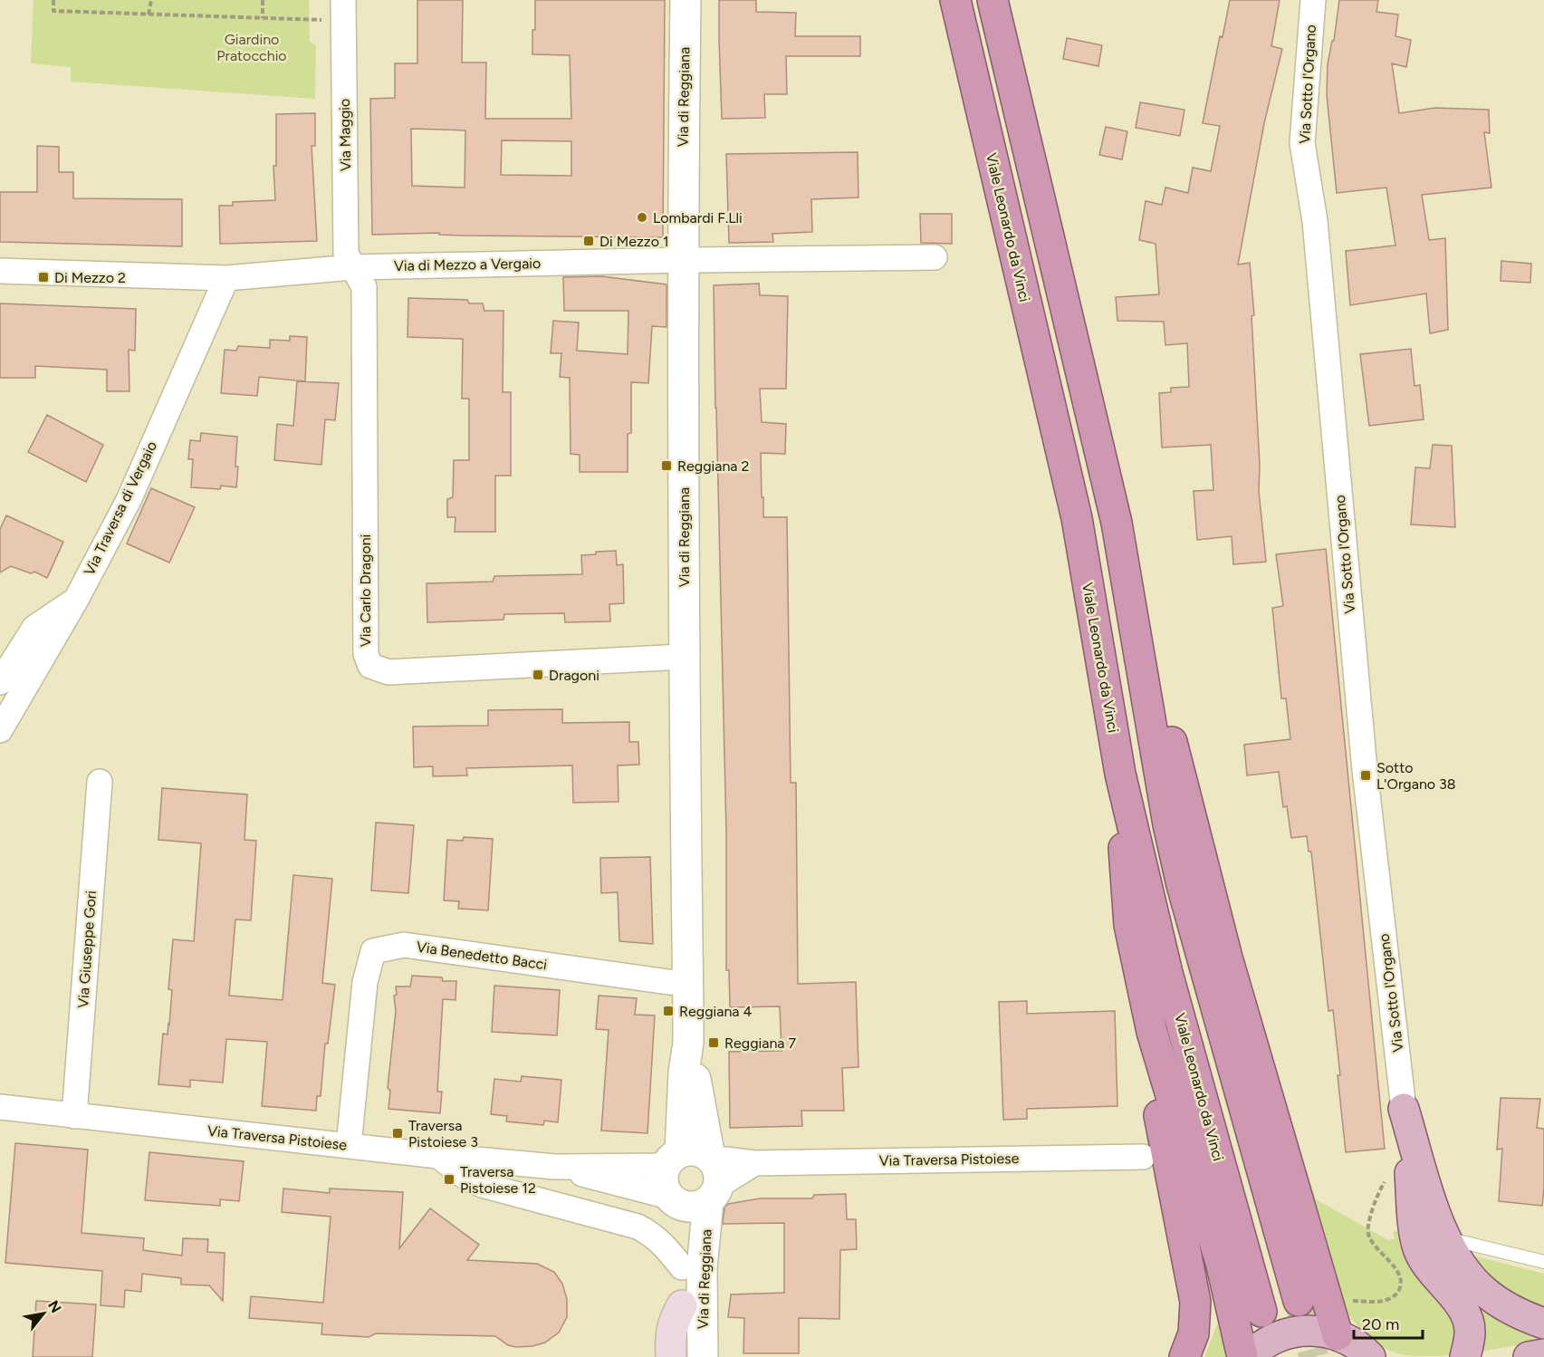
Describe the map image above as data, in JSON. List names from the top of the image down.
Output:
{
  "streets": {
    "highway": ["Viale Leonardo da Vinci"],
    "street": [
      "Via Sotto l'Organo",
      "Via di Reggiana",
      "Via Maggio",
      "Via di Mezzo a Vergaio",
      "Via Traversa di Vergaio",
      "Via Carlo Dragoni",
      "Via Giuseppe Gori",
      "Via Benedetto Bacci",
      "Via Traversa Pistoiese"
    ]
  },
  "crossings": [
    ["Via di Reggiana", "Via di Mezzo a Vergaio"],
    ["Via di Reggiana", "Via Carlo Dragoni"],
    ["Via di Reggiana", "Via Benedetto Bacci"],
    ["Via di Reggiana", "Via Traversa Pistoiese"],
    ["Via Maggio", "Via di Mezzo a Vergaio"],
    ["Via Maggio", "Via Carlo Dragoni"],
    ["Via di Mezzo a Vergaio", "Via Traversa di Vergaio"],
    ["Via di Mezzo a Vergaio", "Via Carlo Dragoni"],
    ["Via Giuseppe Gori", "Via Traversa Pistoiese"],
    ["Via Benedetto Bacci", "Via Traversa Pistoiese"]
  ],
  "parks": ["Giardino Pratocchio"],
  "places": {
    "other": ["Lombardi F.Lli"],
    "transit": [
      "Di Mezzo 1",
      "Di Mezzo 2",
      "Reggiana 2",
      "Dragoni",
      "Sotto L'Organo 38",
      "Reggiana 4",
      "Reggiana 7",
      "Traversa Pistoiese 3",
      "Traversa Pistoiese 12"
    ]
  },
  "scale_bar": "20 m",
  "north": "top right"
}
